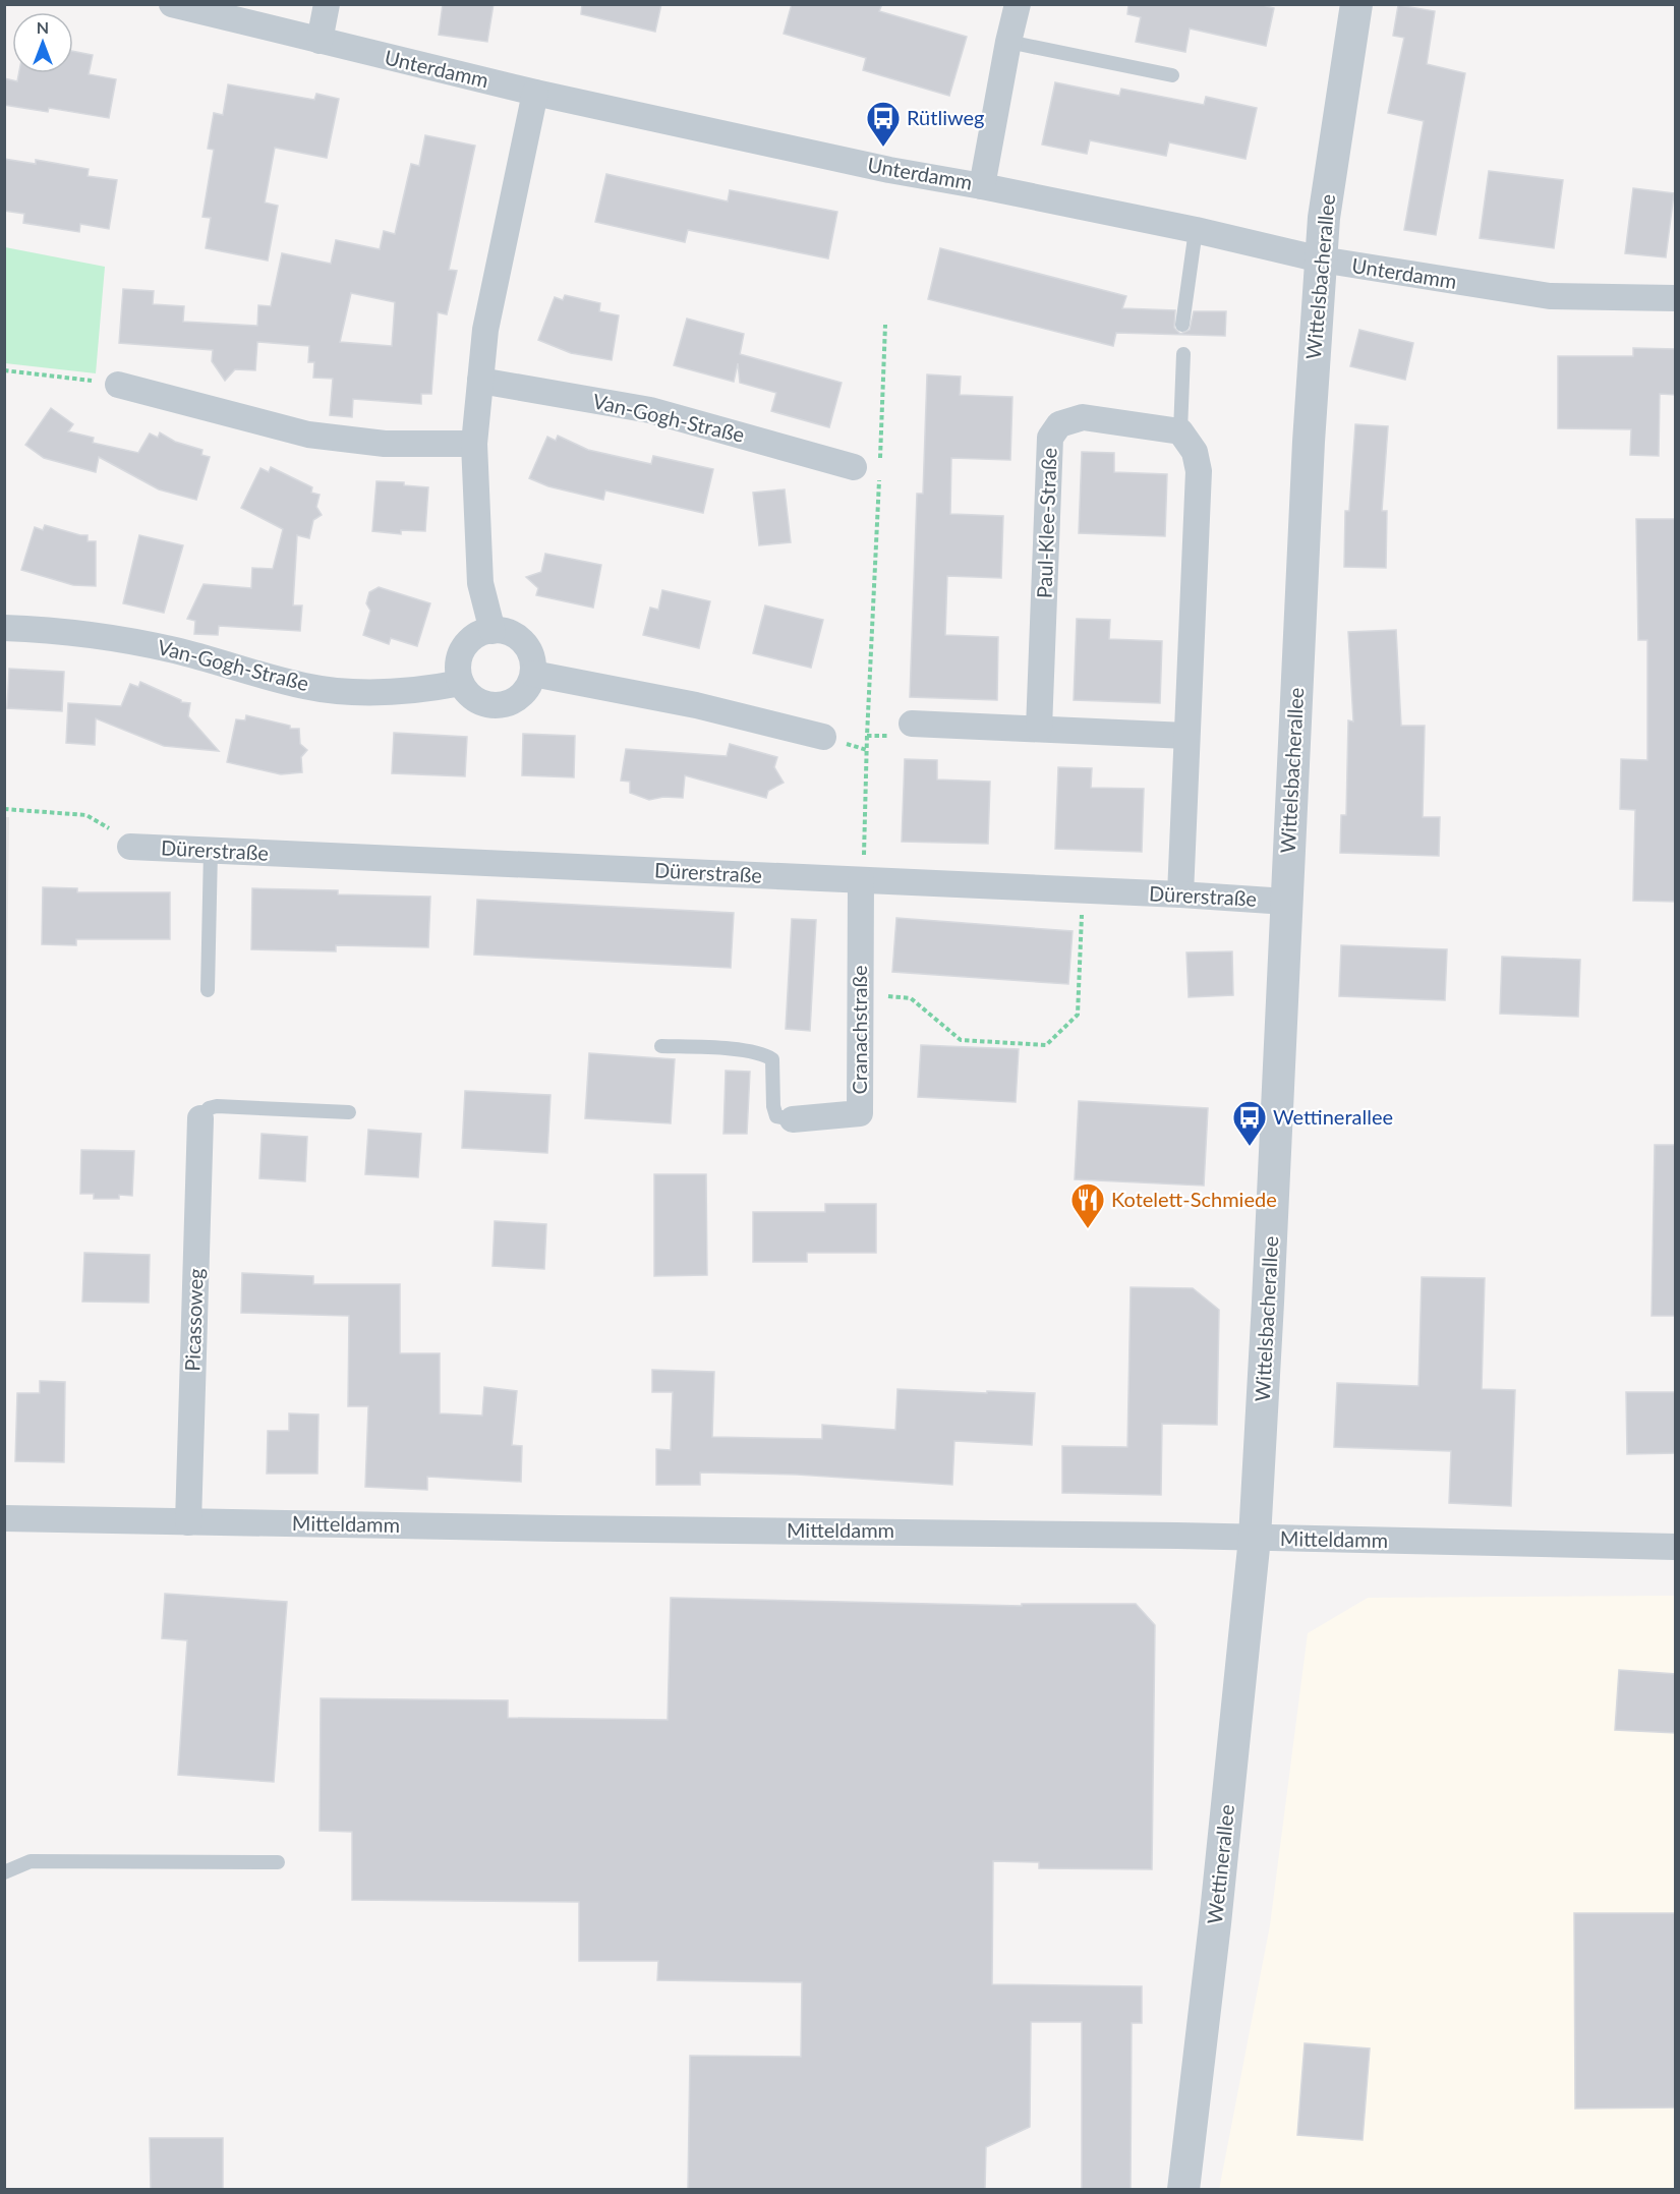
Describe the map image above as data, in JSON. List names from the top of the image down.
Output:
{
  "streets": {
    "street": [
      "Unterdamm",
      "Wittelsbacherallee",
      "Van-Gogh-Straße",
      "Paul-Klee-Straße",
      "Dürerstraße",
      "Cranachstraße",
      "Picassoweg",
      "Mitteldamm",
      "Wettinerallee"
    ]
  },
  "crossings": [
    ["Unterdamm", "Wittelsbacherallee"],
    ["Wittelsbacherallee", "Dürerstraße"],
    ["Wittelsbacherallee", "Mitteldamm"],
    ["Wittelsbacherallee", "Wettinerallee"],
    ["Dürerstraße", "Cranachstraße"],
    ["Picassoweg", "Mitteldamm"],
    ["Mitteldamm", "Wettinerallee"]
  ],
  "places": {
    "bus stop": ["Rütliweg", "Wettinerallee"],
    "restaurant": ["Kotelett-Schmiede"]
  },
  "north": "top"
}
